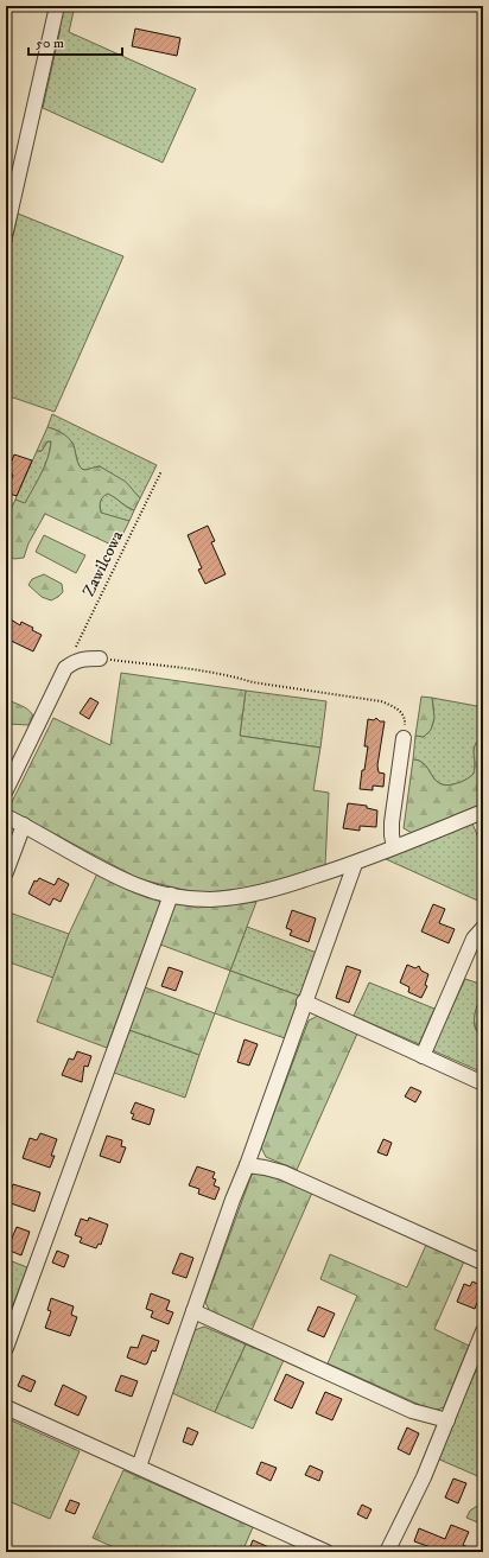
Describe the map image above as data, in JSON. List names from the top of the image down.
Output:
{
  "streets": {
    "path": ["Zawilcowa"]
  },
  "scale_bar": "50 m"
}
